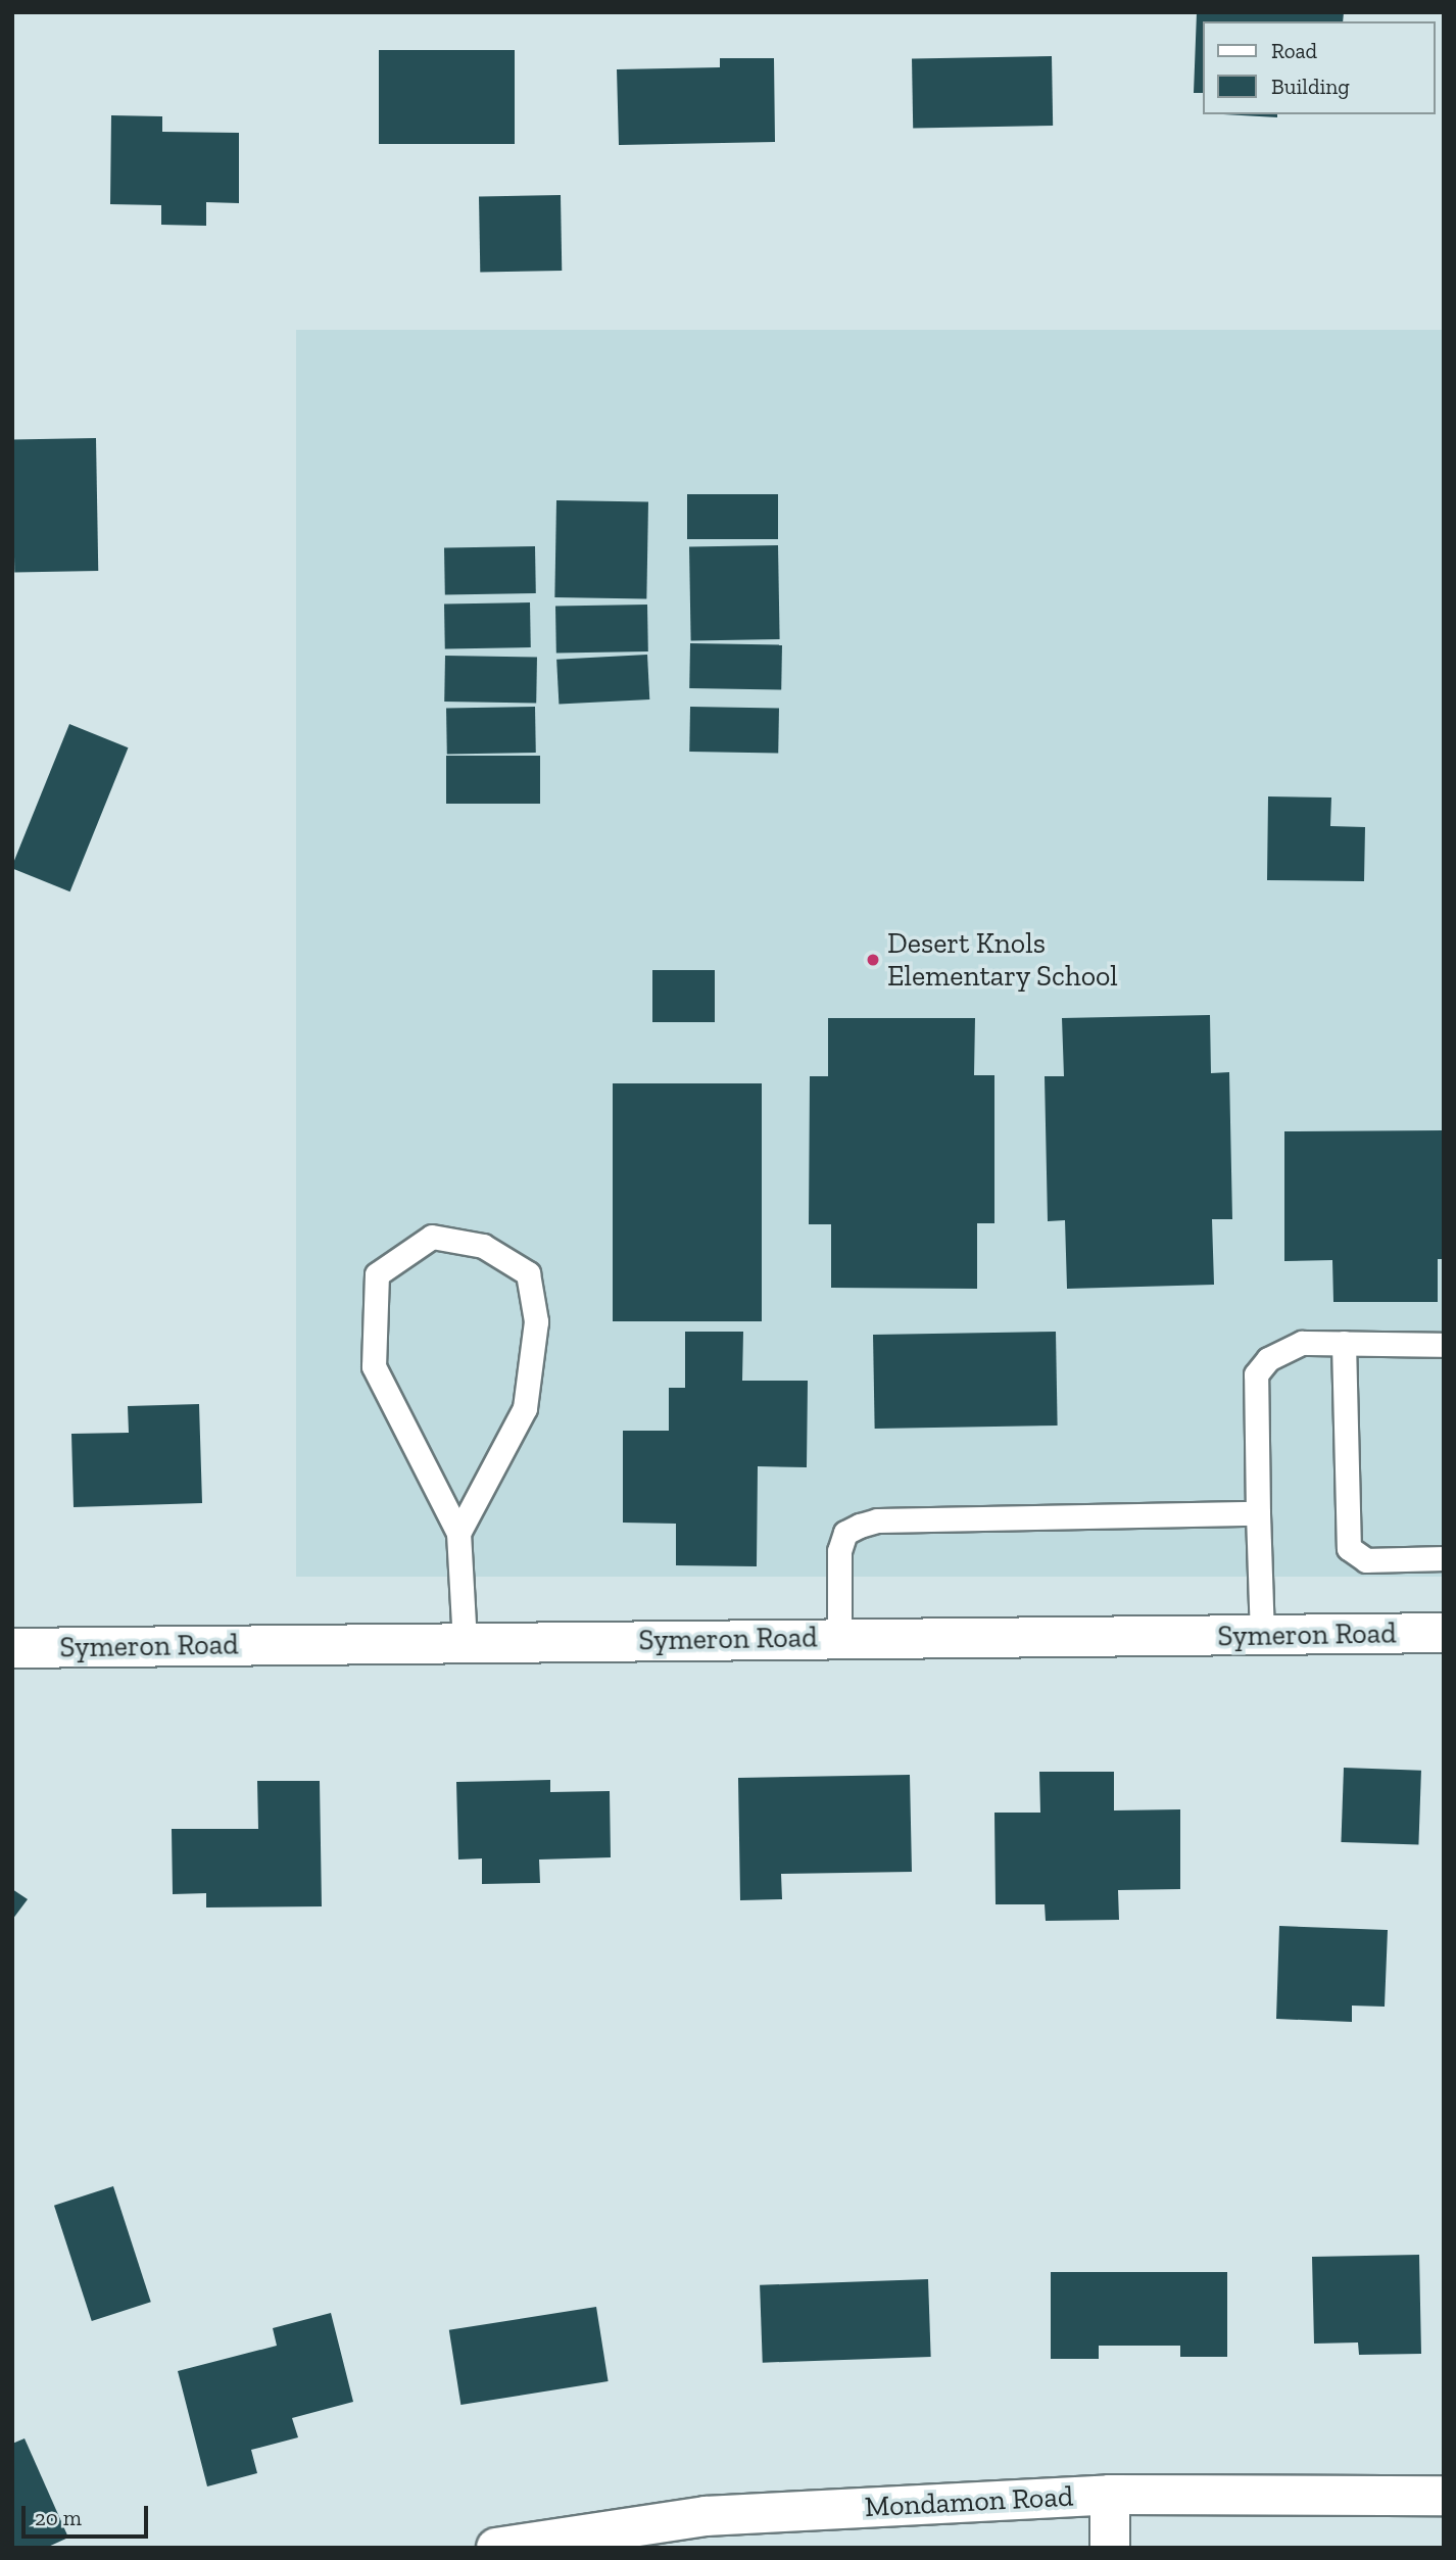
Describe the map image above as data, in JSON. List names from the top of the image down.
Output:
{
  "streets": {
    "street": ["Symeron Road", "Mondamon Road"]
  },
  "places": ["Desert Knols Elementary School"],
  "legend": ["Road", "Building"],
  "scale_bar": "20 m"
}
